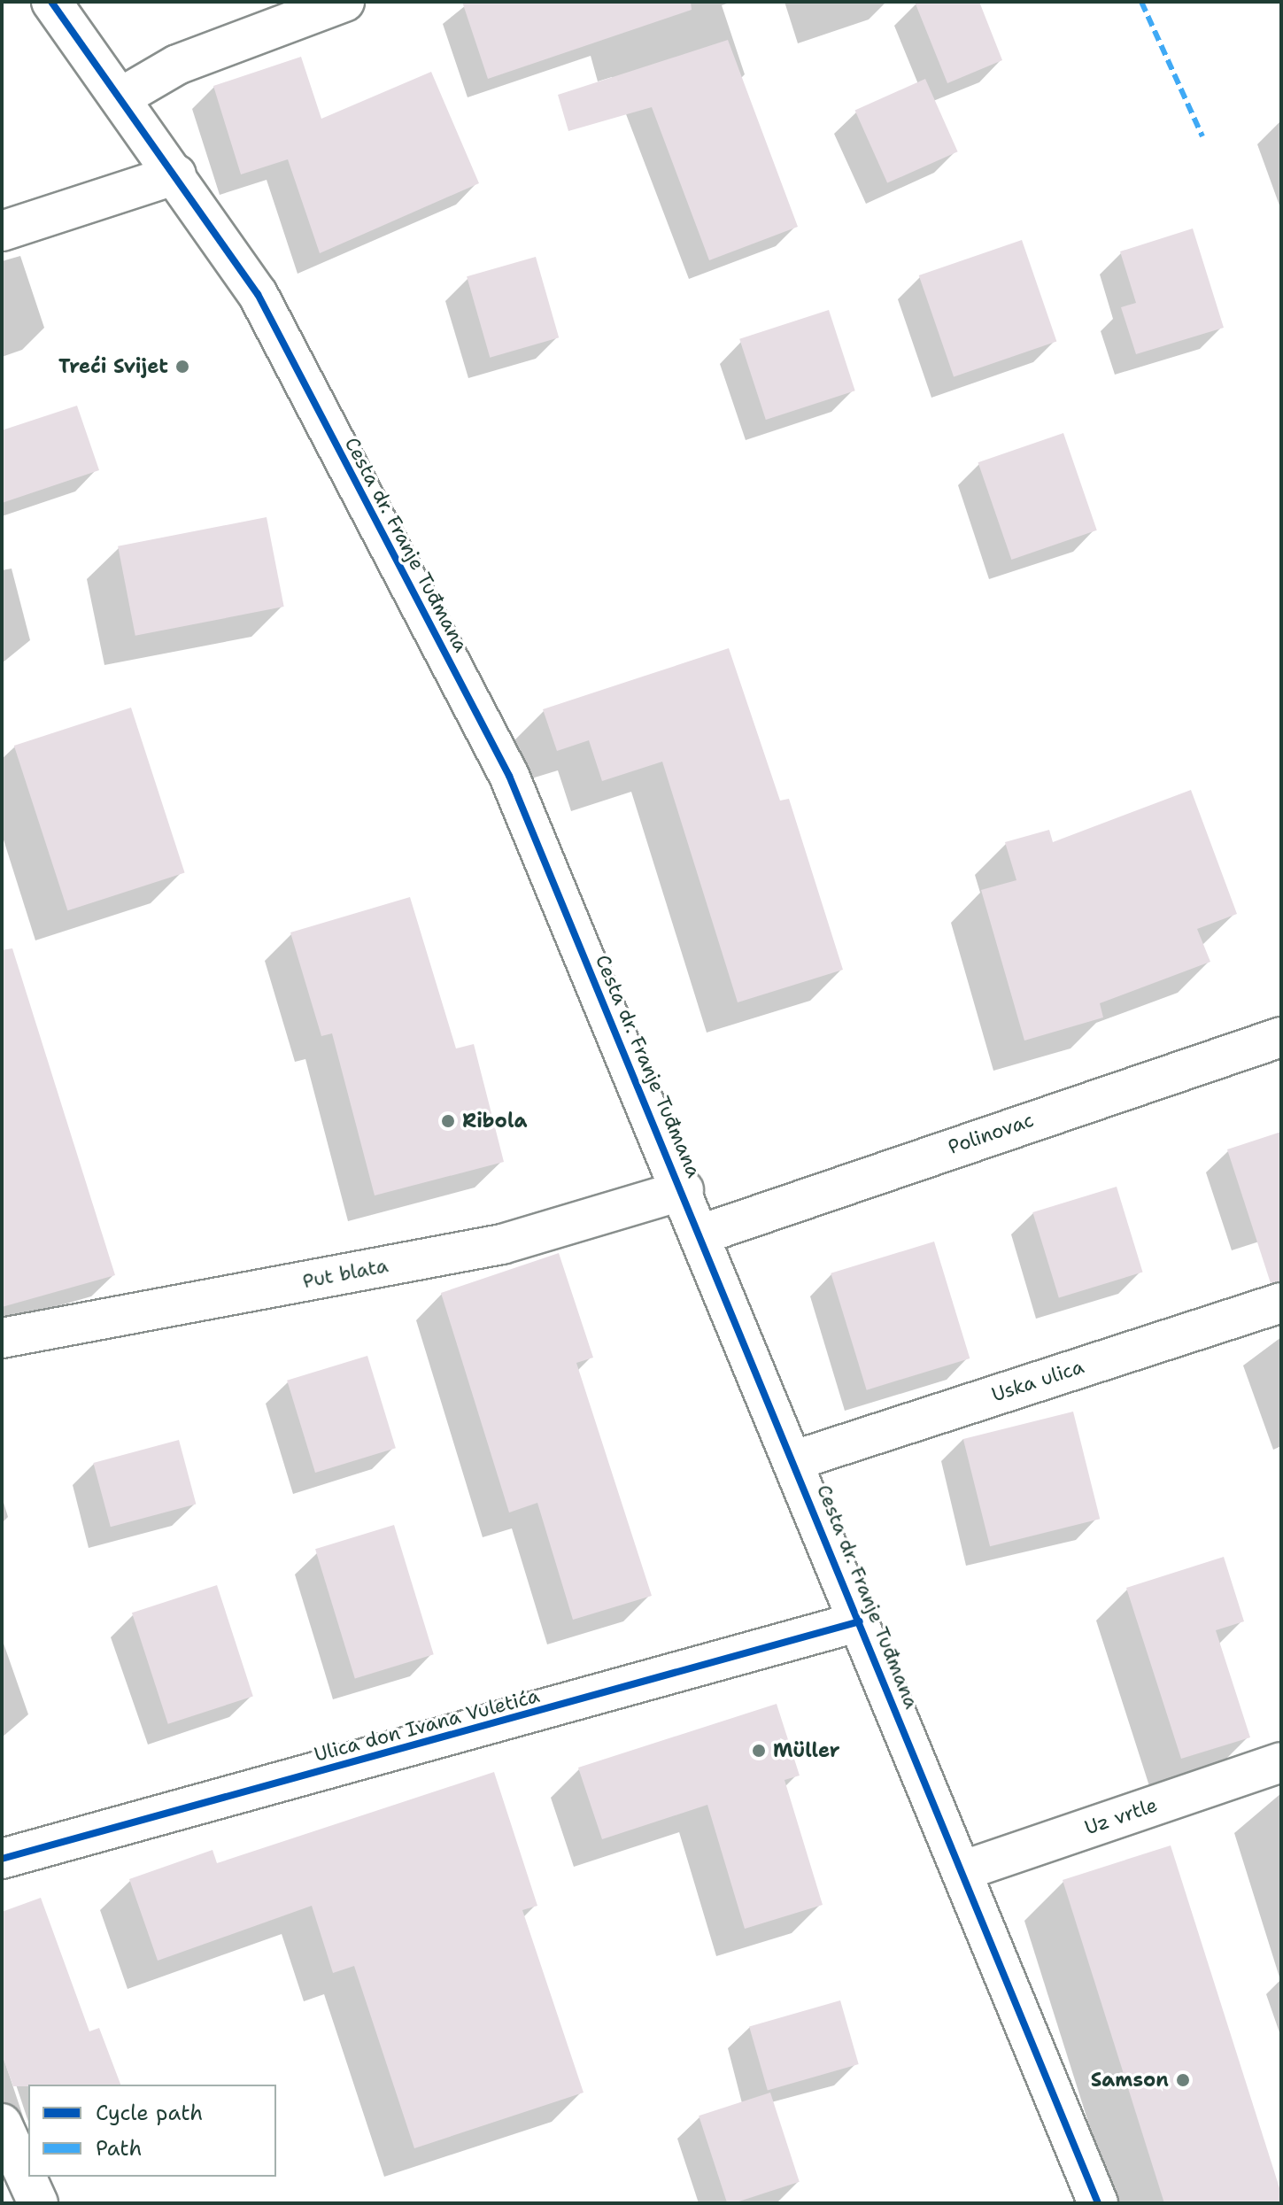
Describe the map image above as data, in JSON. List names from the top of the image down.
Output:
{
  "streets": {
    "street": [
      "Cesta dr. Franje Tuđmana",
      "Polinovac",
      "Put blata",
      "Uska ulica",
      "Ulica don Ivana Vuletića",
      "Uz vrtle"
    ]
  },
  "crossings": [
    ["Cesta dr. Franje Tuđmana", "Polinovac"],
    ["Cesta dr. Franje Tuđmana", "Put blata"],
    ["Cesta dr. Franje Tuđmana", "Uska ulica"],
    ["Cesta dr. Franje Tuđmana", "Ulica don Ivana Vuletića"],
    ["Cesta dr. Franje Tuđmana", "Uz vrtle"]
  ],
  "places": [
    "Treći Svijet",
    "Ribola",
    "Müller",
    "Samson"
  ],
  "legend": ["Cycle path", "Path"]
}
